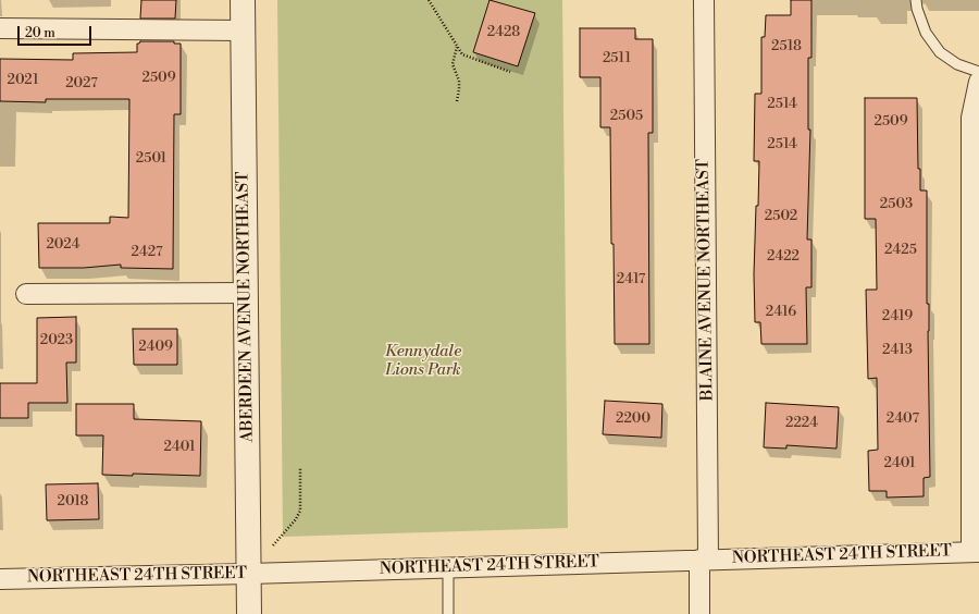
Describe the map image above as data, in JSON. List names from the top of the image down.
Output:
{
  "streets": {
    "street": ["BLAINE AVENUE NORTHEAST", "ABERDEEN AVENUE NORTHEAST", "NORTHEAST 24TH STREET"]
  },
  "crossings": [
    ["BLAINE AVENUE NORTHEAST", "NORTHEAST 24TH STREET"],
    ["ABERDEEN AVENUE NORTHEAST", "NORTHEAST 24TH STREET"]
  ],
  "parks": ["Kennydale Lions Park"],
  "house_numbers": [
    "2428",
    "2518",
    "2511",
    "2509",
    "2021",
    "2027",
    "2514",
    "2505",
    "2509",
    "2514",
    "2501",
    "2503",
    "2502",
    "2024",
    "2425",
    "2427",
    "2422",
    "2417",
    "2416",
    "2419",
    "2023",
    "2409",
    "2413",
    "2200",
    "2407",
    "2224",
    "2401",
    "2401",
    "2018"
  ],
  "scale_bar": "20 m"
}
